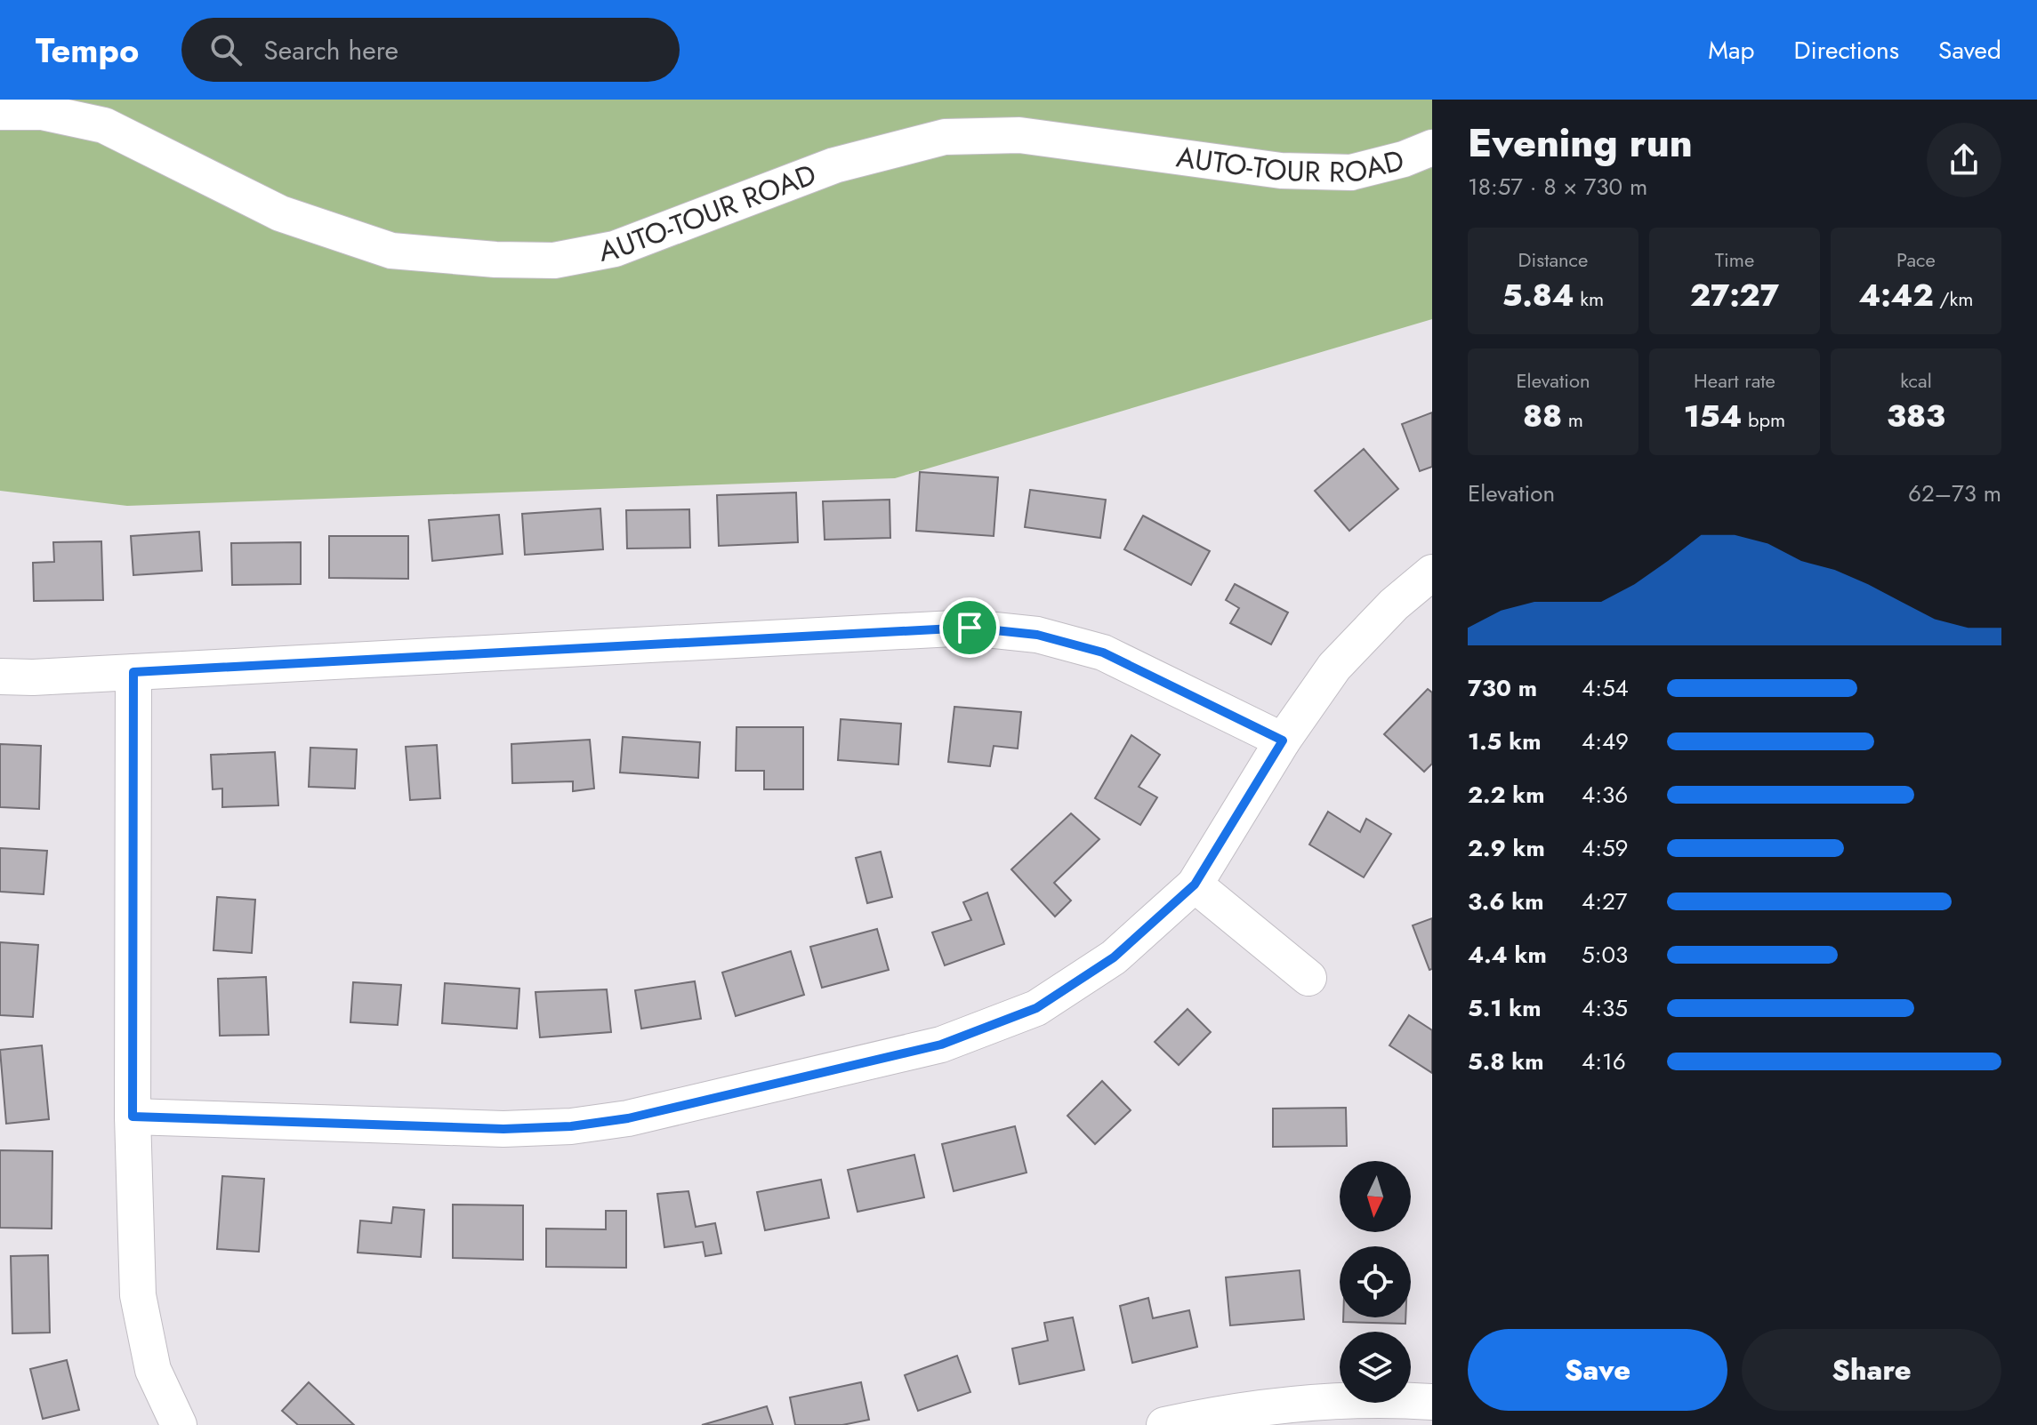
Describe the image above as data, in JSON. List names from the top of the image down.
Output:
{
  "streets": {
    "street": ["AUTO-TOUR ROAD"]
  },
  "north": "bottom",
  "page": {
    "header": "Tempo",
    "search": "Search here",
    "nav": ["Map", "Directions", "Saved"],
    "heading": ["Evening run", "18:57 · 8 × 730 m"],
    "stats": [
      ["Distance", "5.84 km"],
      ["Time", "27:27"],
      ["Pace", "4:42 /km"],
      ["Elevation", "88 m"],
      ["Heart rate", "154 bpm"],
      ["kcal", "383"]
    ],
    "chart": ["Elevation", "62–73 m"],
    "list": [
      {
        "name": "730 m",
        "note": "4:54"
      },
      {
        "name": "1.5 km",
        "note": "4:49"
      },
      {
        "name": "2.2 km",
        "note": "4:36"
      },
      {
        "name": "2.9 km",
        "note": "4:59"
      },
      {
        "name": "3.6 km",
        "note": "4:27"
      },
      {
        "name": "4.4 km",
        "note": "5:03"
      },
      {
        "name": "5.1 km",
        "note": "4:35"
      },
      {
        "name": "5.8 km",
        "note": "4:16"
      }
    ],
    "buttons": ["Save", "Share"]
  }
}
